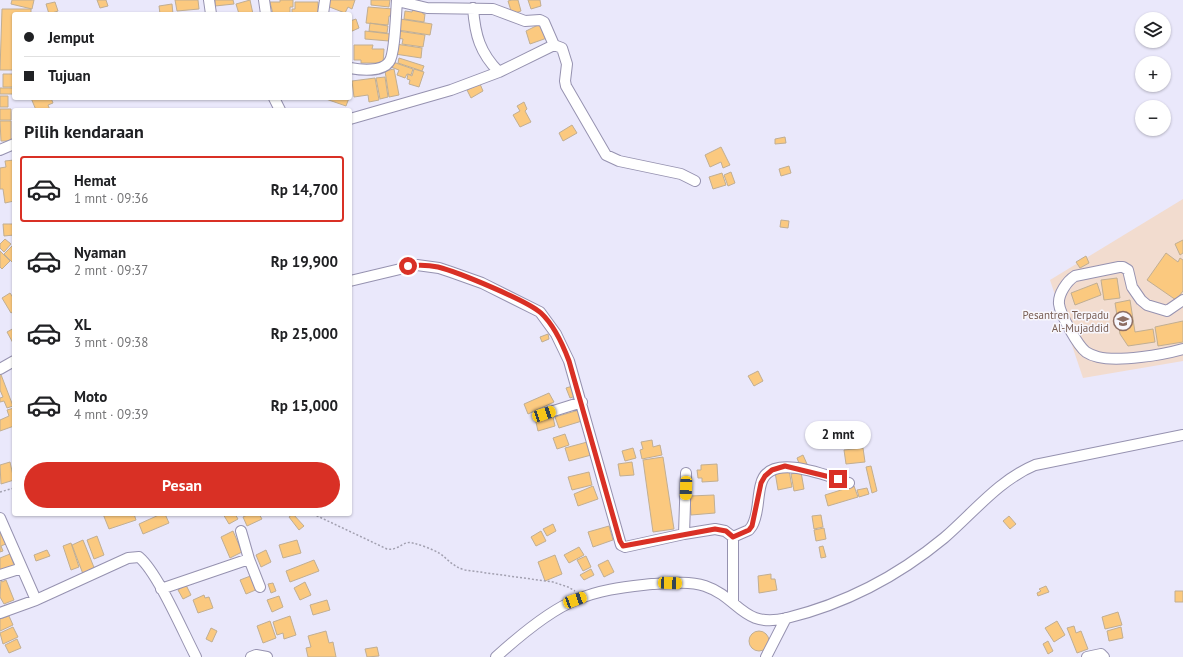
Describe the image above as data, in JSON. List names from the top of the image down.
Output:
{
  "places": {
    "school or university": ["Pesantren Terpadu Al-Mujaddid"]
  },
  "page": {
    "map_buttons": ["+", "−"],
    "banner": ["Jemput", "Tujuan"],
    "heading": "Pilih kendaraan",
    "list": [
      {
        "name": "Hemat",
        "note": "1 mnt · 09:36",
        "value": "Rp 14,700"
      },
      {
        "name": "Nyaman",
        "note": "2 mnt · 09:37",
        "value": "Rp 19,900"
      },
      {
        "name": "XL",
        "note": "3 mnt · 09:38",
        "value": "Rp 25,000"
      },
      {
        "name": "Moto",
        "note": "4 mnt · 09:39",
        "value": "Rp 15,000"
      }
    ],
    "bubble": "2 mnt",
    "buttons": "Pesan"
  }
}
